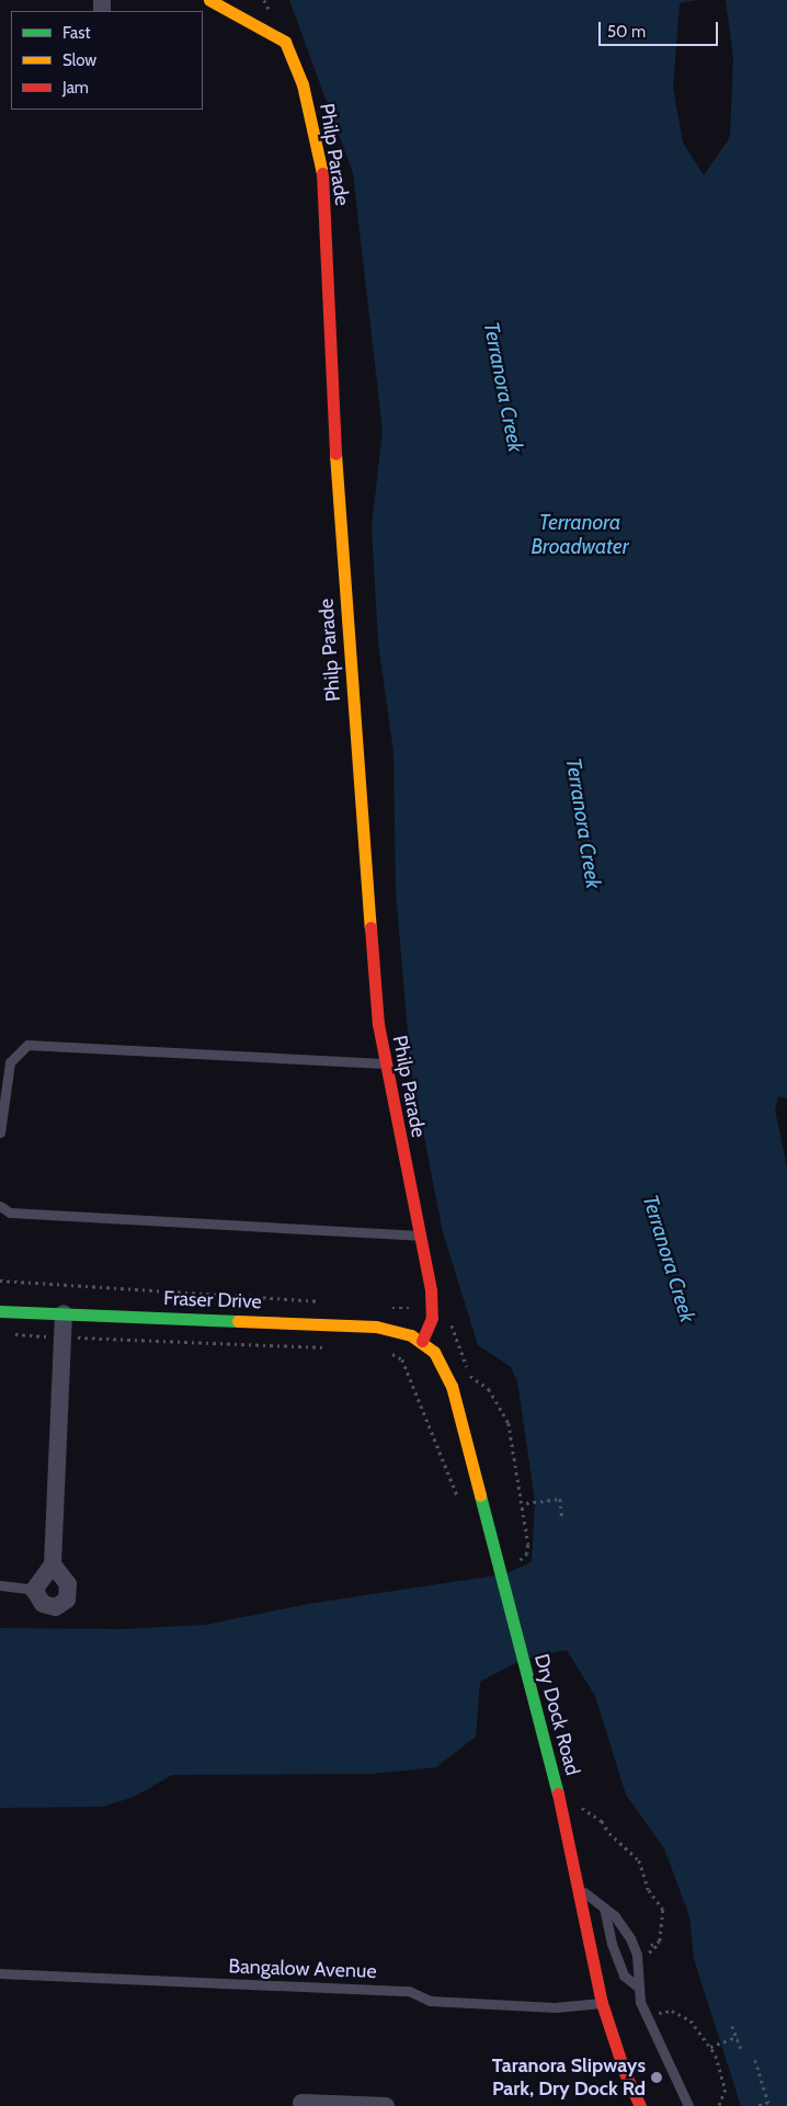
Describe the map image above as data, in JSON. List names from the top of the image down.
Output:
{
  "streets": {
    "street": ["Philp Parade", "Fraser Drive", "Dry Dock Road"],
    "lane": ["Bangalow Avenue"]
  },
  "crossings": [
    ["Philp Parade", "Fraser Drive"],
    ["Philp Parade", "Dry Dock Road"],
    ["Fraser Drive", "Dry Dock Road"],
    ["Dry Dock Road", "Bangalow Avenue"]
  ],
  "water": ["Terranora Creek", "Terranora Broadwater"],
  "places": ["Taranora Slipways Park, Dry Dock Rd"],
  "legend": ["Fast", "Slow", "Jam"],
  "scale_bar": "50 m"
}
